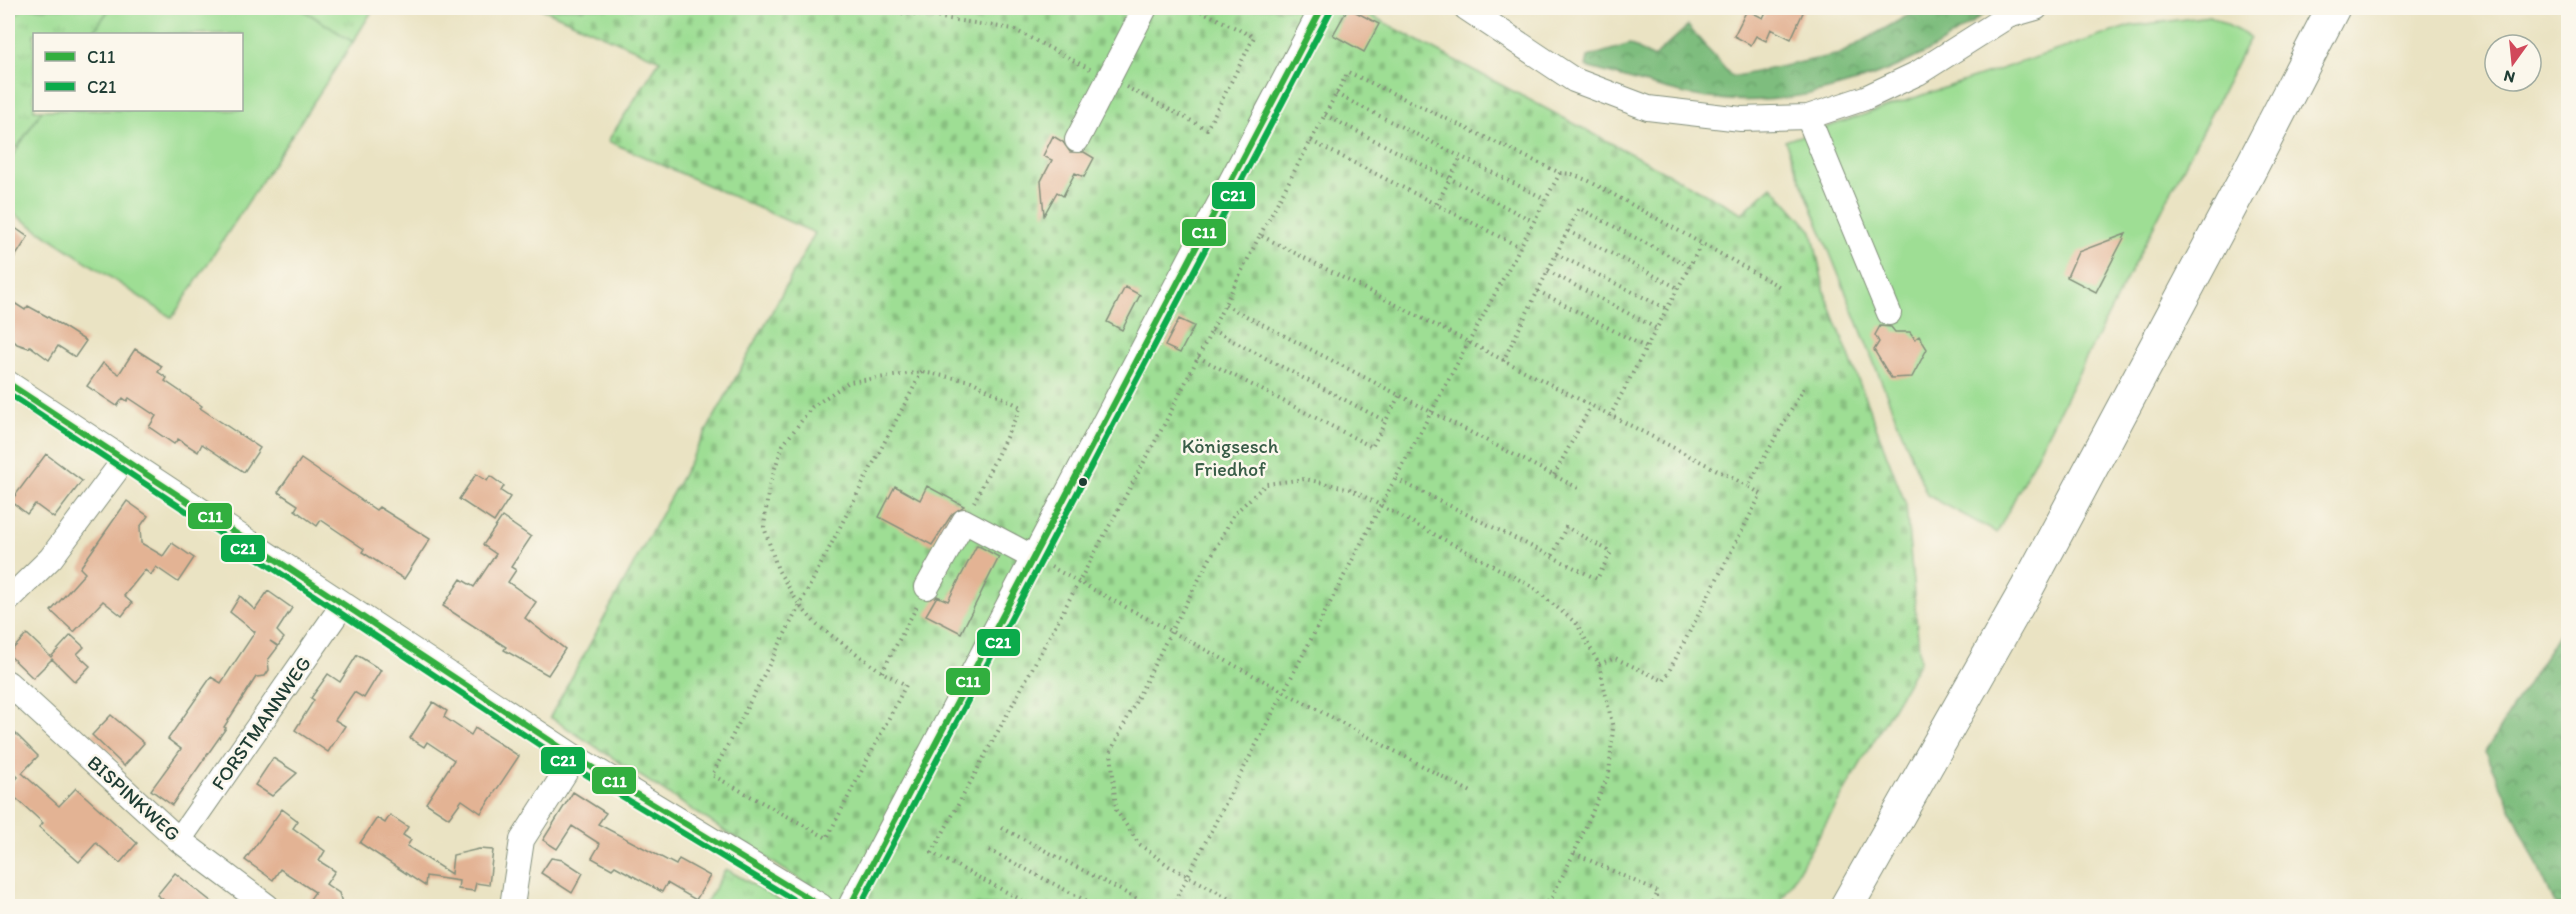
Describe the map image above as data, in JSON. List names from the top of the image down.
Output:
{
  "streets": {
    "street": ["FORSTMANNWEG", "BISPINKWEG"]
  },
  "crossings": [
    ["FORSTMANNWEG", "BISPINKWEG"]
  ],
  "parks": ["Königsesch Friedhof"],
  "lines": ["transit line C11", "transit line C21"],
  "legend": ["C11", "C21"],
  "north": "bottom"
}
